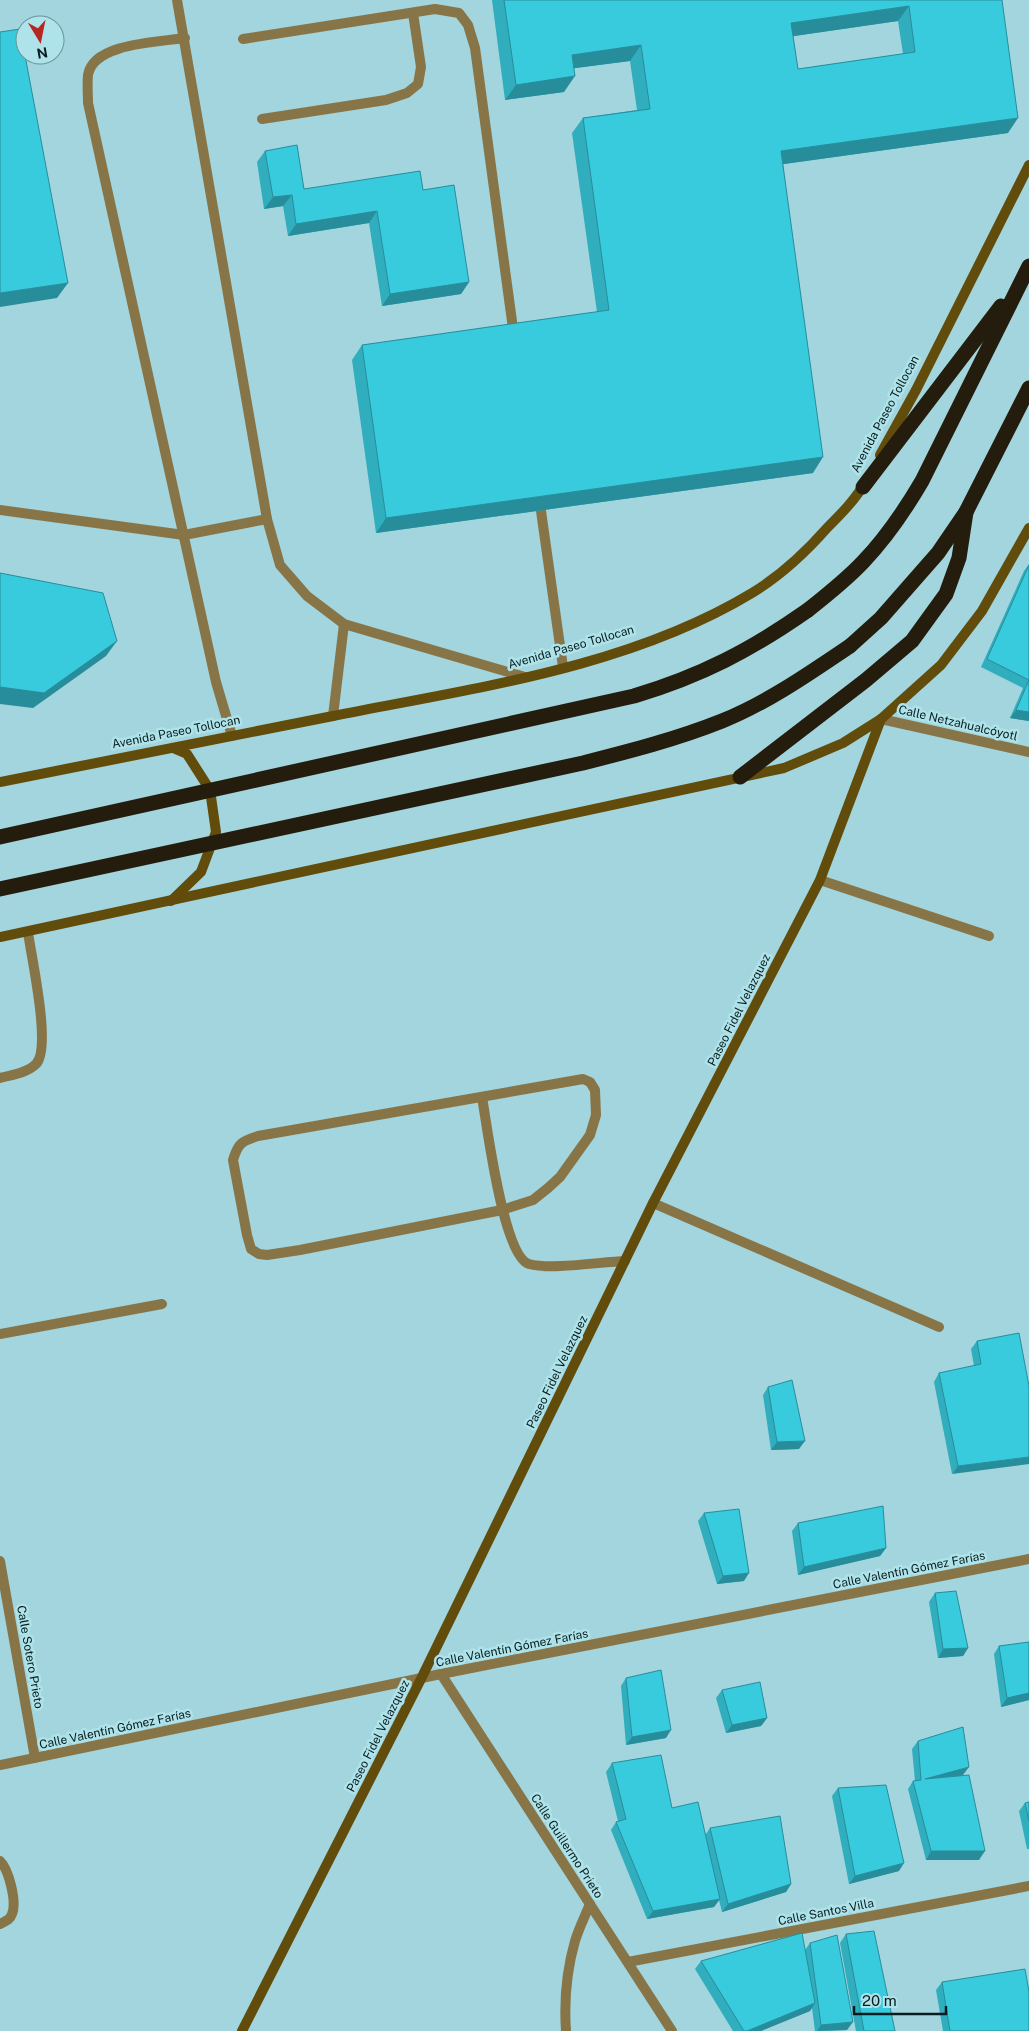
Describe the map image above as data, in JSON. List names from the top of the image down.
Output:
{
  "streets": {
    "main road": ["Avenida Paseo Tollocan", "Paseo Fidel Velazquez"],
    "street": [
      "Calle Netzahualcóyotl",
      "Calle Valentín Gómez Farías",
      "Calle Sotero Prieto",
      "Calle Guillermo Prieto",
      "Calle Santos Villa"
    ]
  },
  "crossings": [
    ["Calle Netzahualcóyotl", "Paseo Fidel Velazquez"],
    ["Paseo Fidel Velazquez", "Calle Valentín Gómez Farías"],
    ["Calle Valentín Gómez Farías", "Calle Sotero Prieto"],
    ["Calle Valentín Gómez Farías", "Calle Guillermo Prieto"],
    ["Calle Guillermo Prieto", "Calle Santos Villa"]
  ],
  "scale_bar": "20 m",
  "north": "bottom"
}
